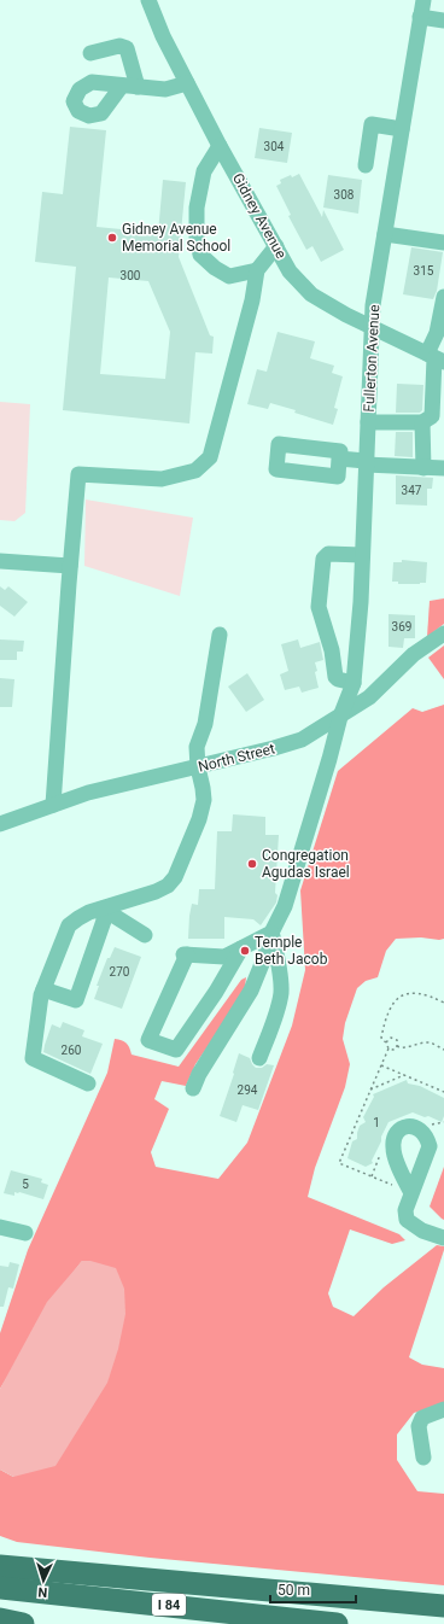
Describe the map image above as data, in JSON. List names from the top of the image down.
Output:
{
  "streets": {
    "highway": ["I 84"],
    "street": ["Gidney Avenue", "Fullerton Avenue", "North Street"]
  },
  "crossings": [
    ["Gidney Avenue", "Fullerton Avenue"],
    ["Fullerton Avenue", "North Street"]
  ],
  "places": ["Gidney Avenue Memorial School", "Congregation Agudas Israel", "Temple Beth Jacob"],
  "house_numbers": [
    "304",
    "308",
    "315",
    "300",
    "347",
    "369",
    "270",
    "260",
    "294",
    "1",
    "5"
  ],
  "scale_bar": "50 m",
  "north": "bottom"
}
